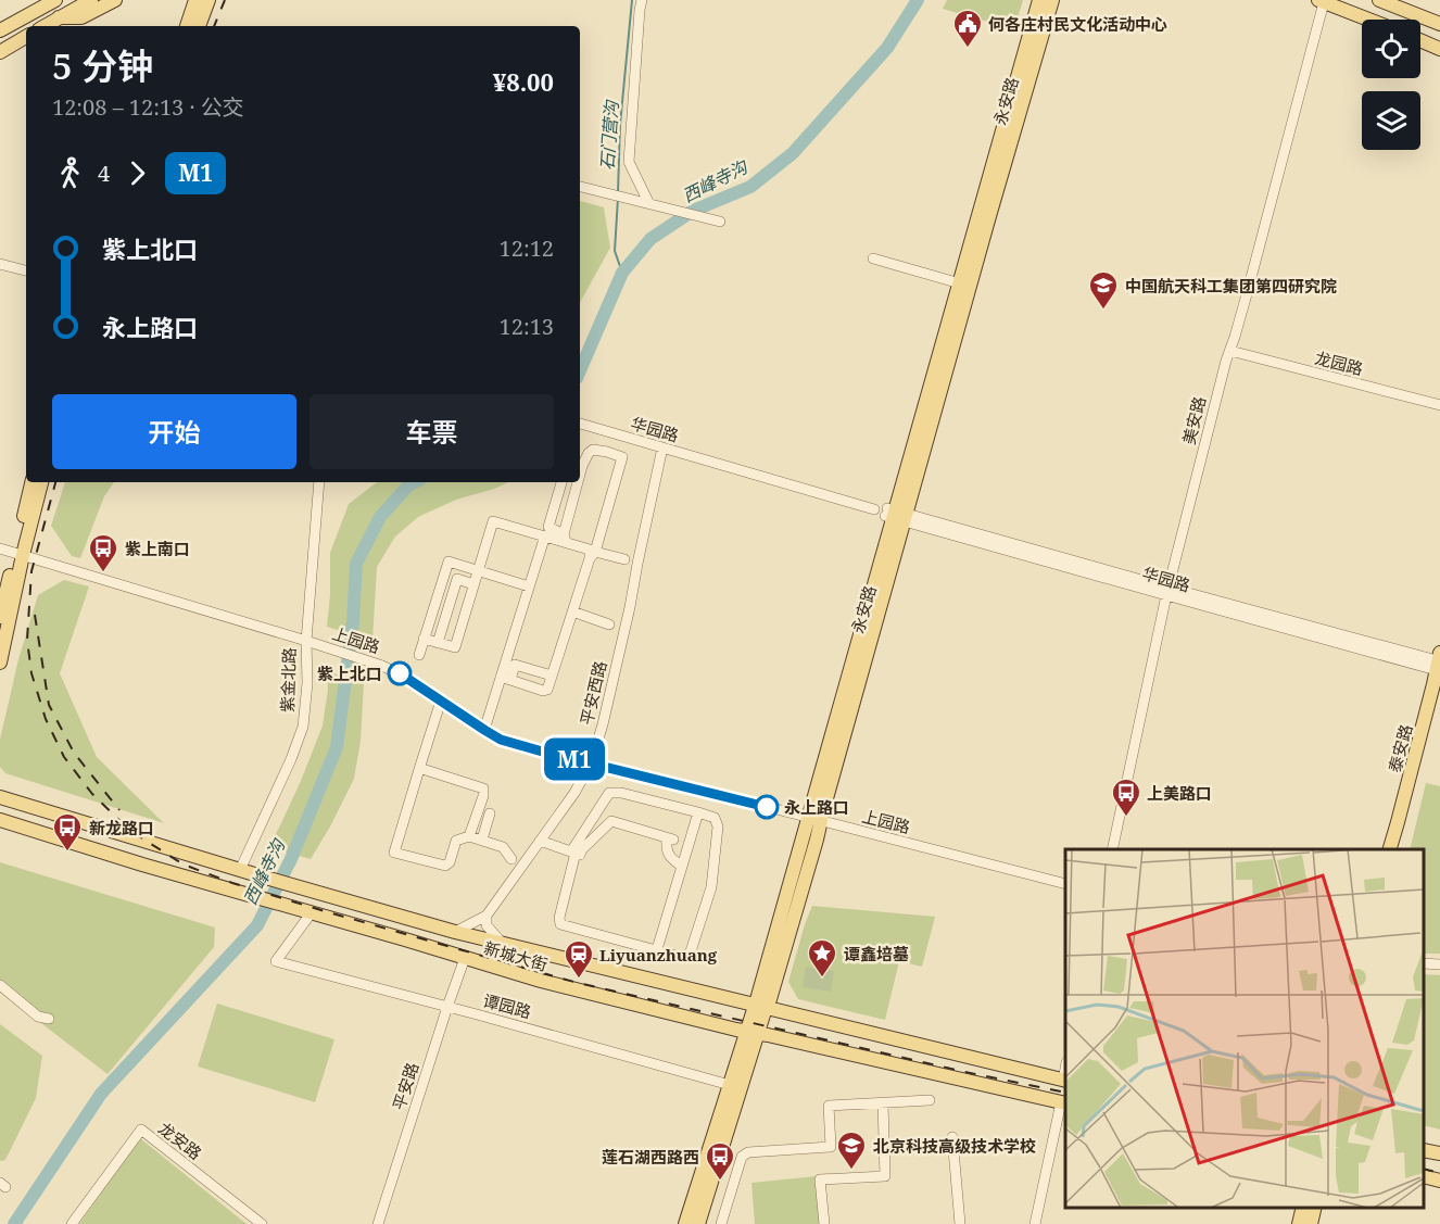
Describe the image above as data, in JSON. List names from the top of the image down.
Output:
{
  "streets": {
    "main road": ["永安路", "泰安路", "新城大街"],
    "street": [
      "龙园路",
      "美安路",
      "华园路",
      "上园路",
      "紫金北路",
      "平安西路",
      "谭园路",
      "平安路",
      "龙安路"
    ]
  },
  "crossings": [
    ["永安路", "华园路"],
    ["永安路", "上园路"],
    ["永安路", "新城大街"],
    ["永安路", "谭园路"],
    ["龙园路", "美安路"],
    ["美安路", "华园路"],
    ["华园路", "平安西路"],
    ["华园路", "泰安路"],
    ["上园路", "紫金北路"],
    ["上园路", "平安西路"],
    ["紫金北路", "新城大街"],
    ["新城大街", "谭园路"],
    ["新城大街", "平安路"],
    ["谭园路", "平安路"]
  ],
  "water": ["石门营沟", "西峰寺沟"],
  "places": {
    "public building": ["何各庄村民文化活动中心"],
    "school or university": ["中国航天科工集团第四研究院", "北京科技高级技术学校"],
    "bus stop": [
      "紫上南口",
      "上美路口",
      "新龙路口",
      "莲石湖西路西"
    ],
    "other": ["紫上北口", "永上路口"],
    "place": ["谭鑫培墓"],
    "station": ["Liyuanzhuang"]
  },
  "lines": ["bus line M1"],
  "page": {
    "on_map": "M1",
    "heading": ["5 分钟", "12:08 – 12:13 · 公交", "¥8.00"],
    "legs": ["4", "M1"],
    "list": [
      {
        "name": "紫上北口",
        "value": "12:12"
      },
      {
        "name": "永上路口",
        "value": "12:13"
      }
    ],
    "buttons": ["开始", "车票"]
  }
}
